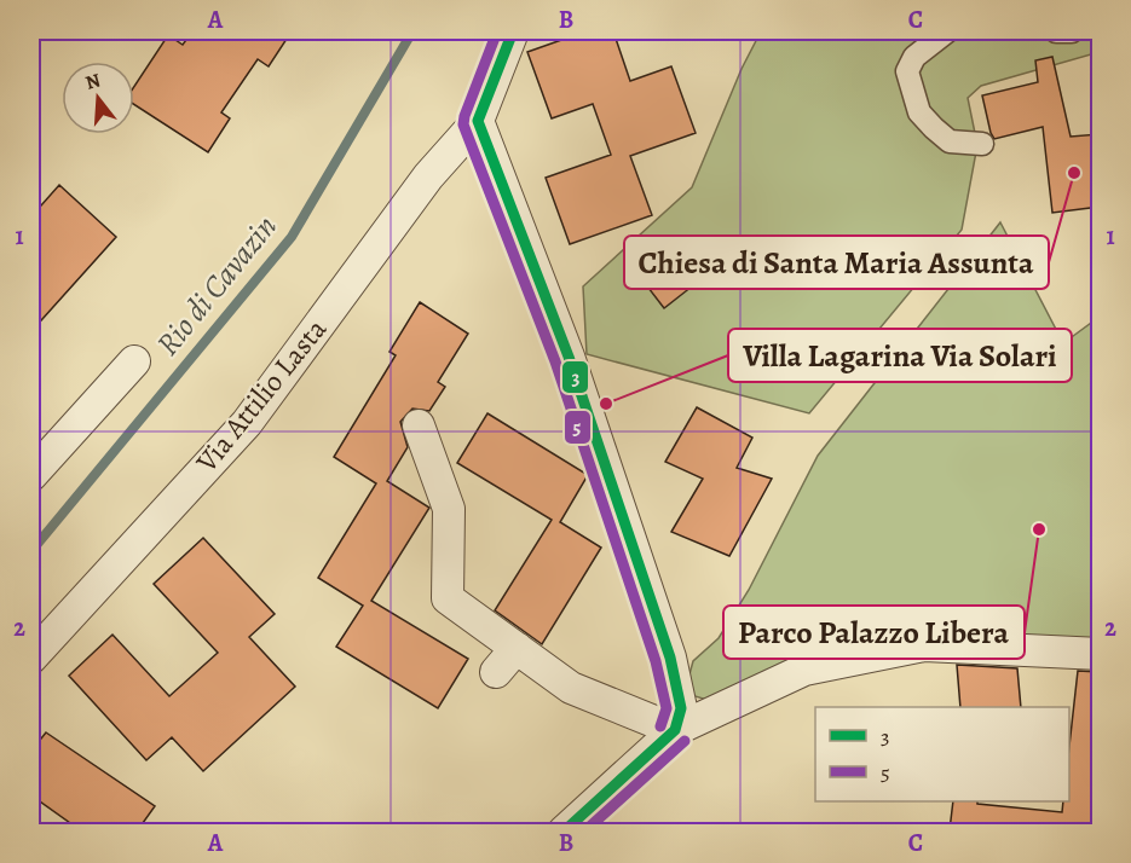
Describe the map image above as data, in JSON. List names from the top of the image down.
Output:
{
  "streets": {
    "street": ["Via Attilio Lasta"]
  },
  "water": ["Rio di Cavazin"],
  "places": ["Chiesa di Santa Maria Assunta", "Villa Lagarina Via Solari", "Parco Palazzo Libera"],
  "lines": ["transit line 3", "transit line 5"],
  "legend": ["3", "5"],
  "north": "top",
  "grid": {
    "columns": ["A", "B", "C"],
    "rows": ["1", "2"]
  }
}
